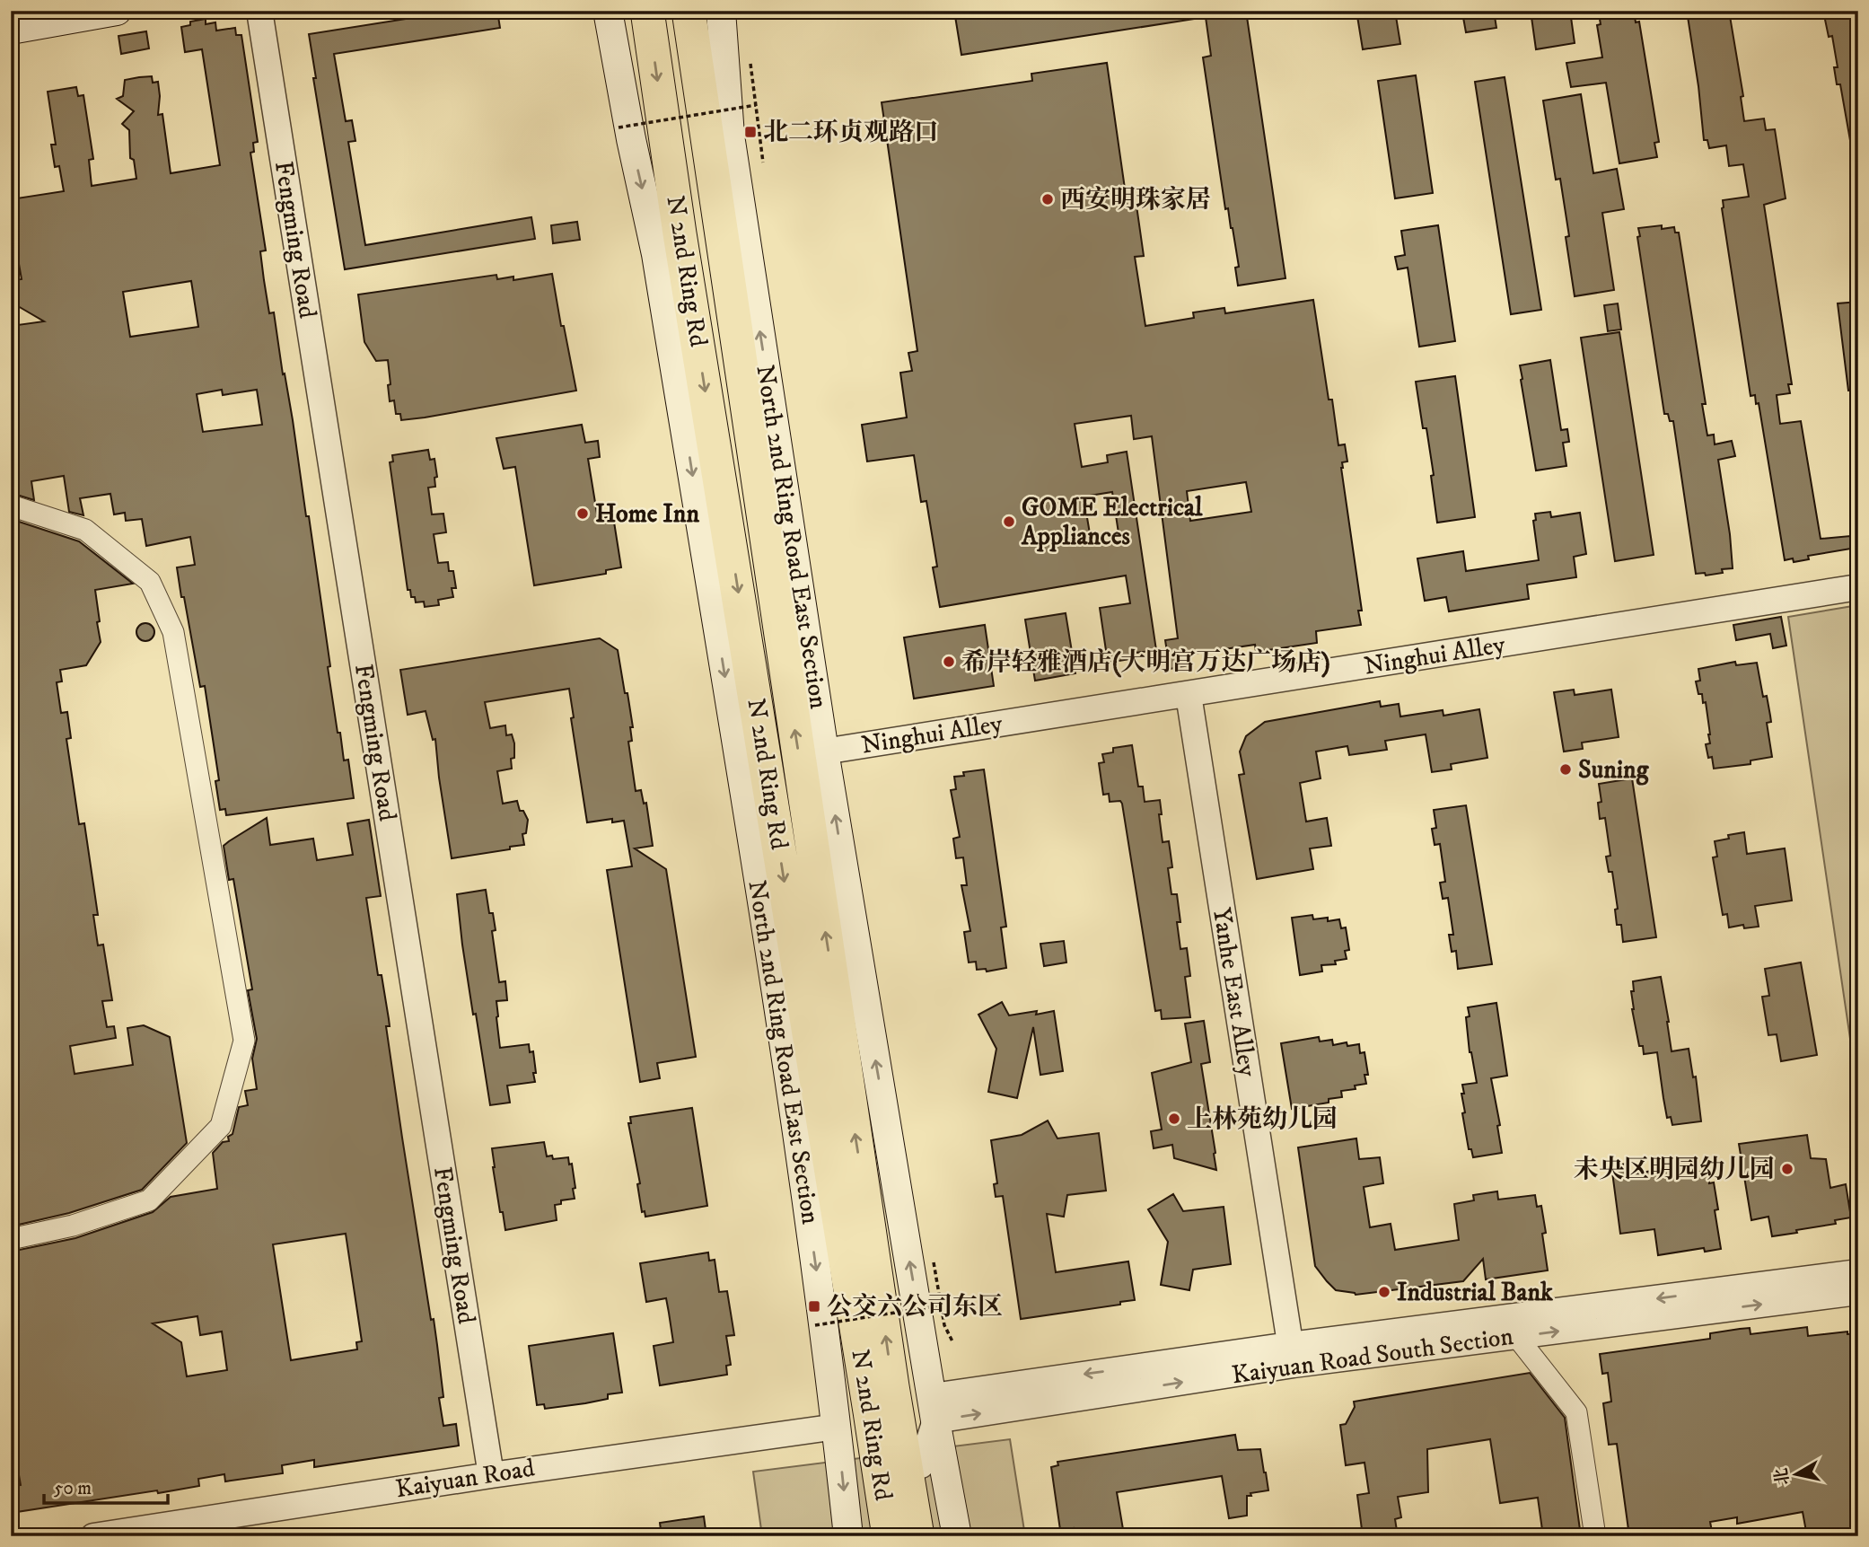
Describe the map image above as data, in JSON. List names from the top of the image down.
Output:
{
  "streets": {
    "highway": ["N 2nd Ring Rd"],
    "main road": ["North 2nd Ring Road East Section"],
    "street": [
      "Fengming Road",
      "Ninghui Alley",
      "Yanhe East Alley",
      "Kaiyuan Road South Section",
      "Kaiyuan Road"
    ]
  },
  "crossings": [
    ["Fengming Road", "Kaiyuan Road"],
    ["North 2nd Ring Road East Section", "Ninghui Alley"],
    ["North 2nd Ring Road East Section", "Kaiyuan Road South Section"],
    ["North 2nd Ring Road East Section", "Kaiyuan Road"],
    ["Ninghui Alley", "Yanhe East Alley"],
    ["Yanhe East Alley", "Kaiyuan Road South Section"]
  ],
  "places": {
    "transit": ["北二环贞观路口", "公交六公司东区"],
    "other": [
      "西安明珠家居",
      "Home Inn",
      "GOME Electrical Appliances",
      "希岸轻雅酒店(大明宫万达广场店)",
      "Suning",
      "上林苑幼儿园",
      "未央区明园幼儿园",
      "Industrial Bank"
    ]
  },
  "scale_bar": "50 m",
  "north": "left"
}
